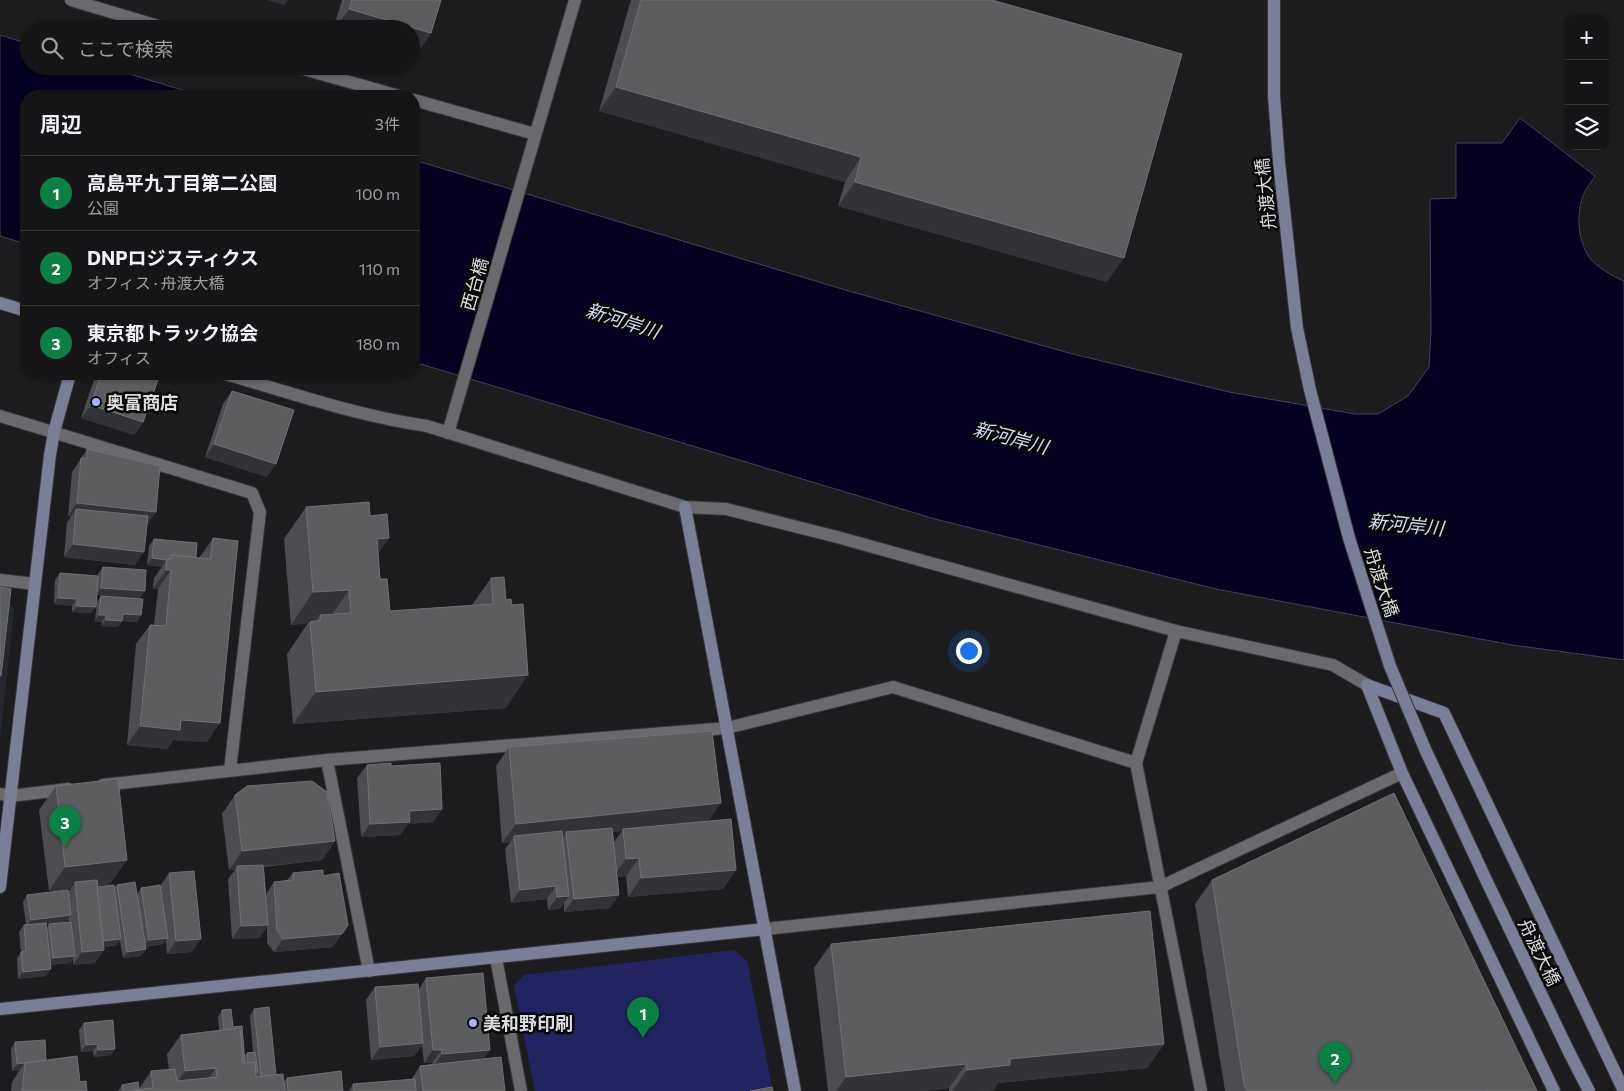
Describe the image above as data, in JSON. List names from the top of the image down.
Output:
{
  "streets": {
    "main road": ["舟渡大橋"],
    "street": ["西台橋"]
  },
  "water": ["新河岸川"],
  "places": ["奥富商店", "美和野印刷"],
  "page": {
    "map_buttons": ["+", "−"],
    "search": "ここで検索",
    "heading": ["周辺", "3件"],
    "list": [
      {
        "mark": "1",
        "name": "高島平九丁目第二公園",
        "note": "公園",
        "value": "100 m"
      },
      {
        "mark": "2",
        "name": "DNPロジスティクス",
        "note": "オフィス · 舟渡大橋",
        "value": "110 m"
      },
      {
        "mark": "3",
        "name": "東京都トラック協会",
        "note": "オフィス",
        "value": "180 m"
      }
    ],
    "pins": ["3", "1", "2"]
  }
}
